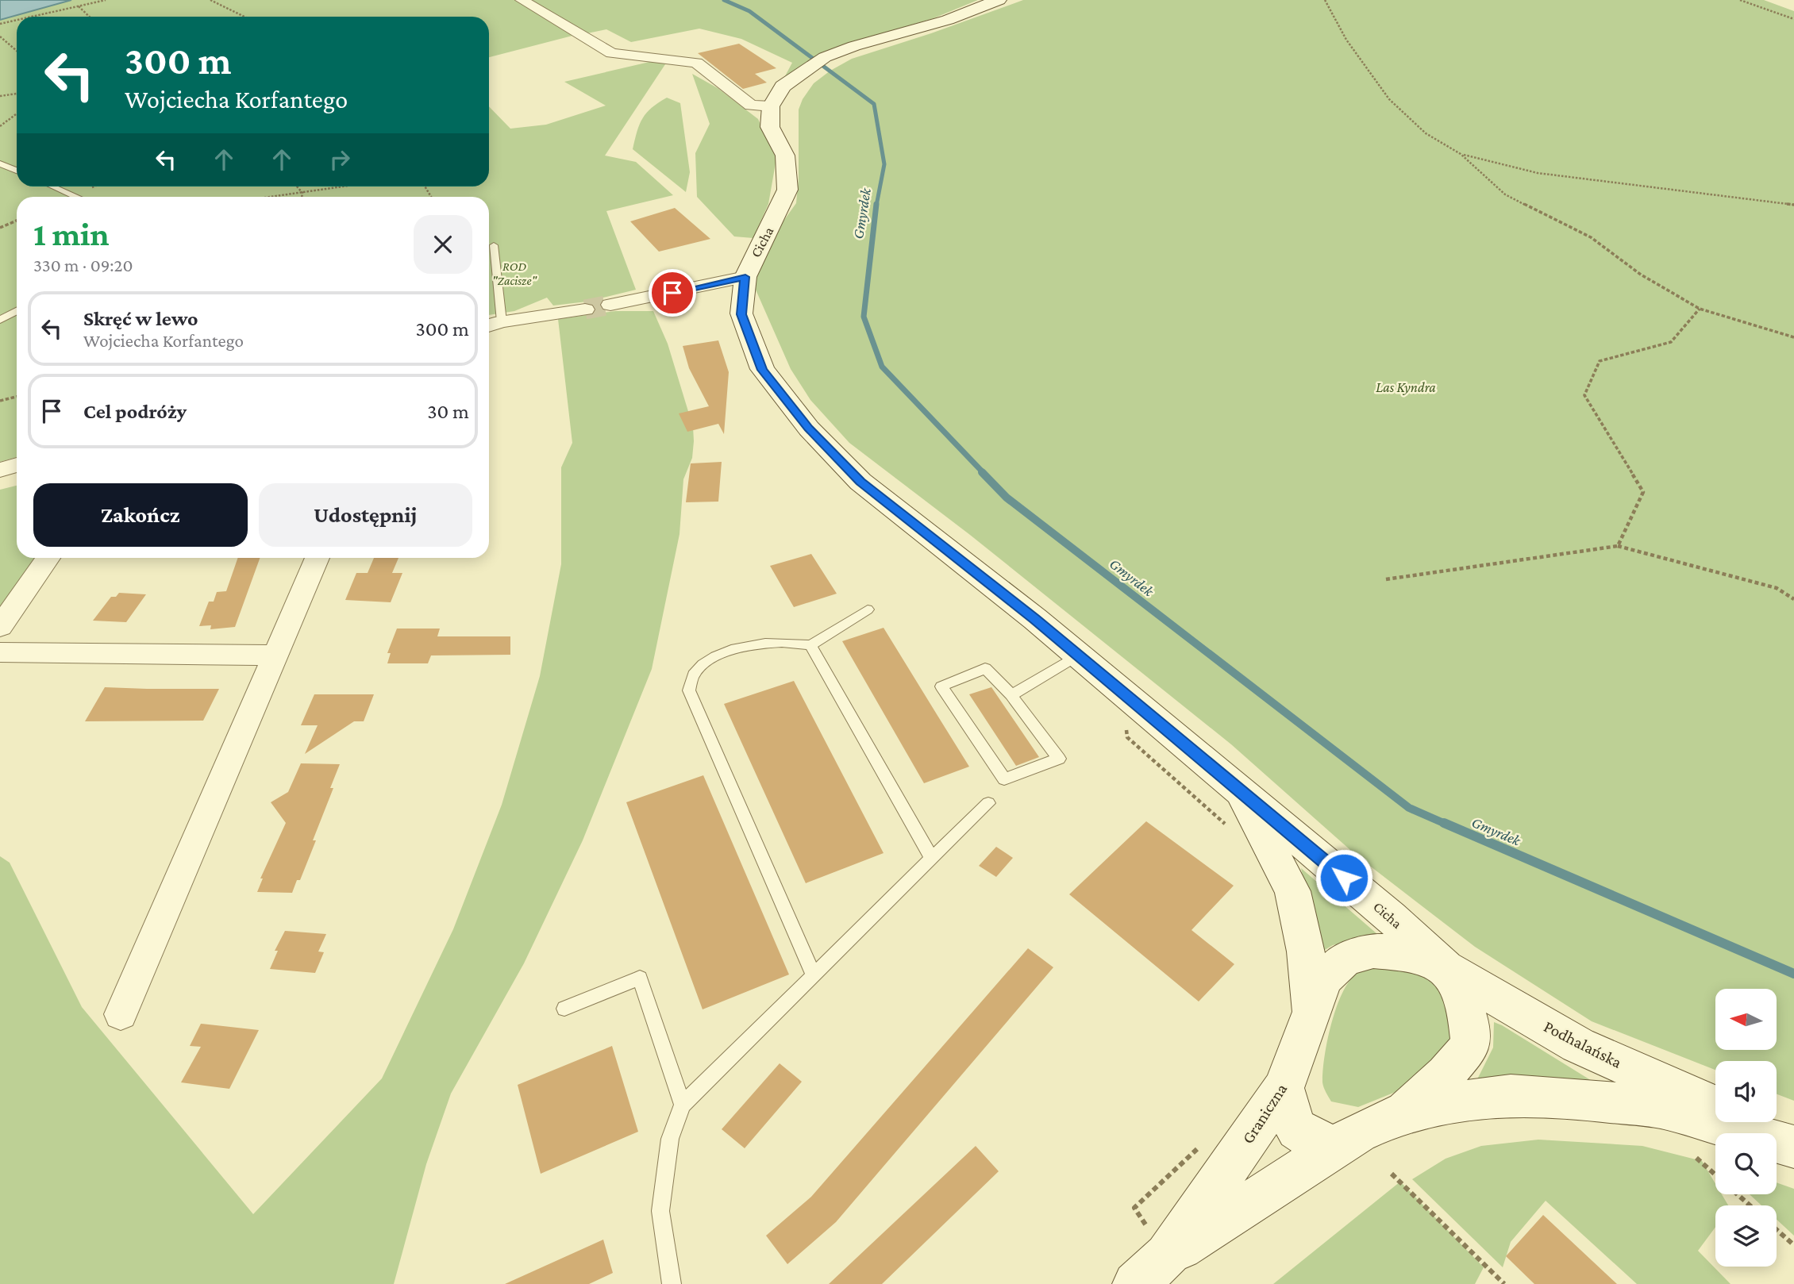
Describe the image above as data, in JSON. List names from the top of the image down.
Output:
{
  "streets": {
    "street": ["Cicha", "Podhalańska", "Graniczna"]
  },
  "crossings": [
    ["Cicha", "Podhalańska"],
    ["Cicha", "Graniczna"],
    ["Podhalańska", "Graniczna"]
  ],
  "water": ["Gmyrdek"],
  "parks": ["ROD \"Zacisze\"", "Las Kyndra"],
  "north": "left",
  "page": {
    "turn": ["300 m", "Wojciecha Korfantego"],
    "heading": ["1 min", "330 m · 09:20"],
    "list": [
      {
        "name": "Skręć w lewo",
        "note": "Wojciecha Korfantego",
        "value": "300 m"
      },
      {
        "name": "Cel podróży",
        "value": "30 m"
      }
    ],
    "buttons": ["Zakończ", "Udostępnij"]
  }
}
